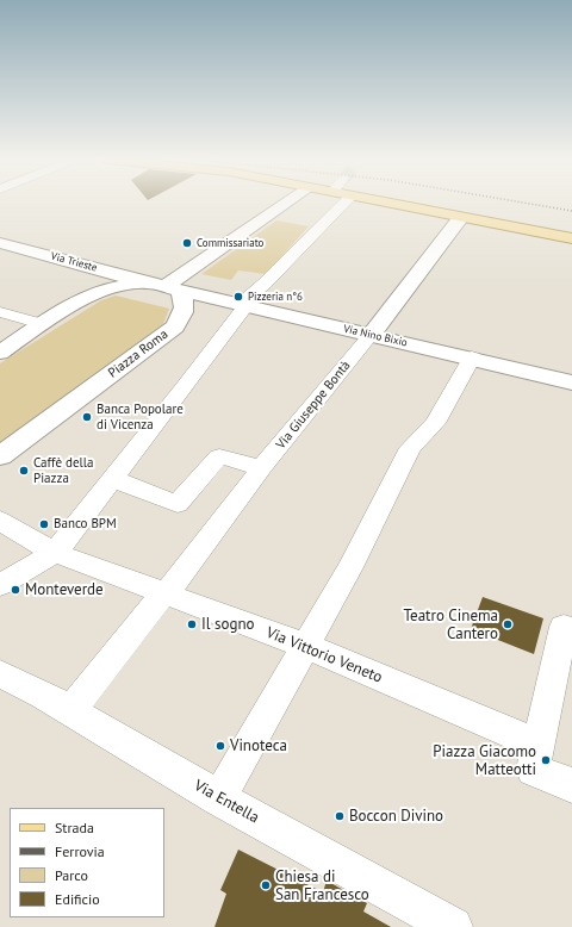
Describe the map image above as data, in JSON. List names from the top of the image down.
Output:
{
  "streets": {
    "street": [
      "Via Trieste",
      "Via Nino Bixio",
      "Piazza Roma",
      "Via Giuseppe Bontà",
      "Via Vittorio Veneto",
      "Via Entella"
    ]
  },
  "crossings": [
    ["Via Nino Bixio", "Piazza Roma"],
    ["Via Nino Bixio", "Via Giuseppe Bontà"],
    ["Via Giuseppe Bontà", "Via Vittorio Veneto"],
    ["Via Giuseppe Bontà", "Via Entella"]
  ],
  "places": [
    "Commissariato",
    "Pizzeria n°6",
    "Banca Popolare di Vicenza",
    "Caffè della Piazza",
    "Banco BPM",
    "Monteverde",
    "Il sogno",
    "Teatro Cinema Cantero",
    "Vinoteca",
    "Piazza Giacomo Matteotti",
    "Boccon Divino",
    "Chiesa di San Francesco"
  ],
  "legend": [
    "Strada",
    "Ferrovia",
    "Parco",
    "Edificio"
  ]
}
